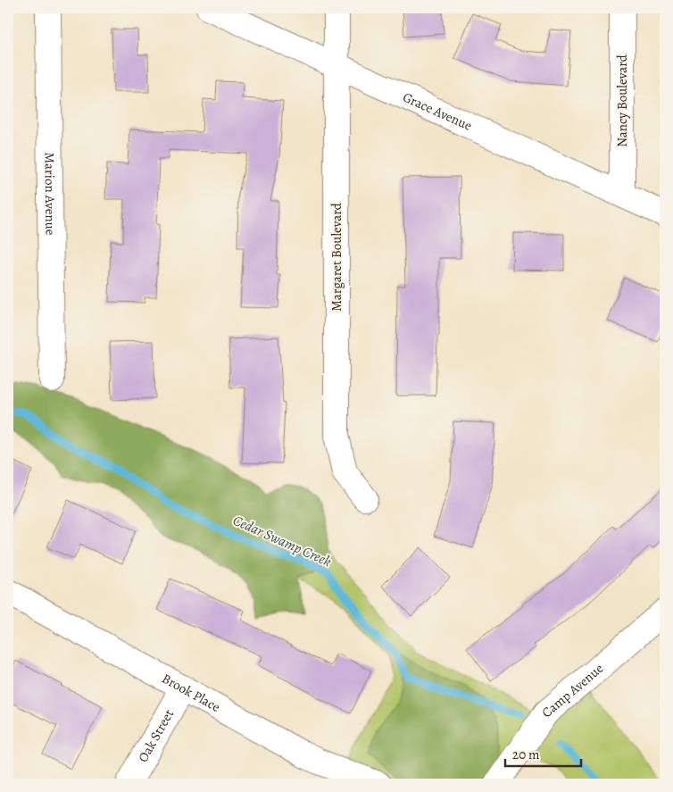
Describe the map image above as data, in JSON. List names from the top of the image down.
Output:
{
  "streets": {
    "street": [
      "Nancy Boulevard",
      "Grace Avenue",
      "Marion Avenue",
      "Margaret Boulevard",
      "Camp Avenue",
      "Brook Place",
      "Oak Street"
    ]
  },
  "crossings": [
    ["Nancy Boulevard", "Grace Avenue"],
    ["Grace Avenue", "Margaret Boulevard"],
    ["Brook Place", "Oak Street"]
  ],
  "water": ["Cedar Swamp Creek"],
  "scale_bar": "20 m"
}
